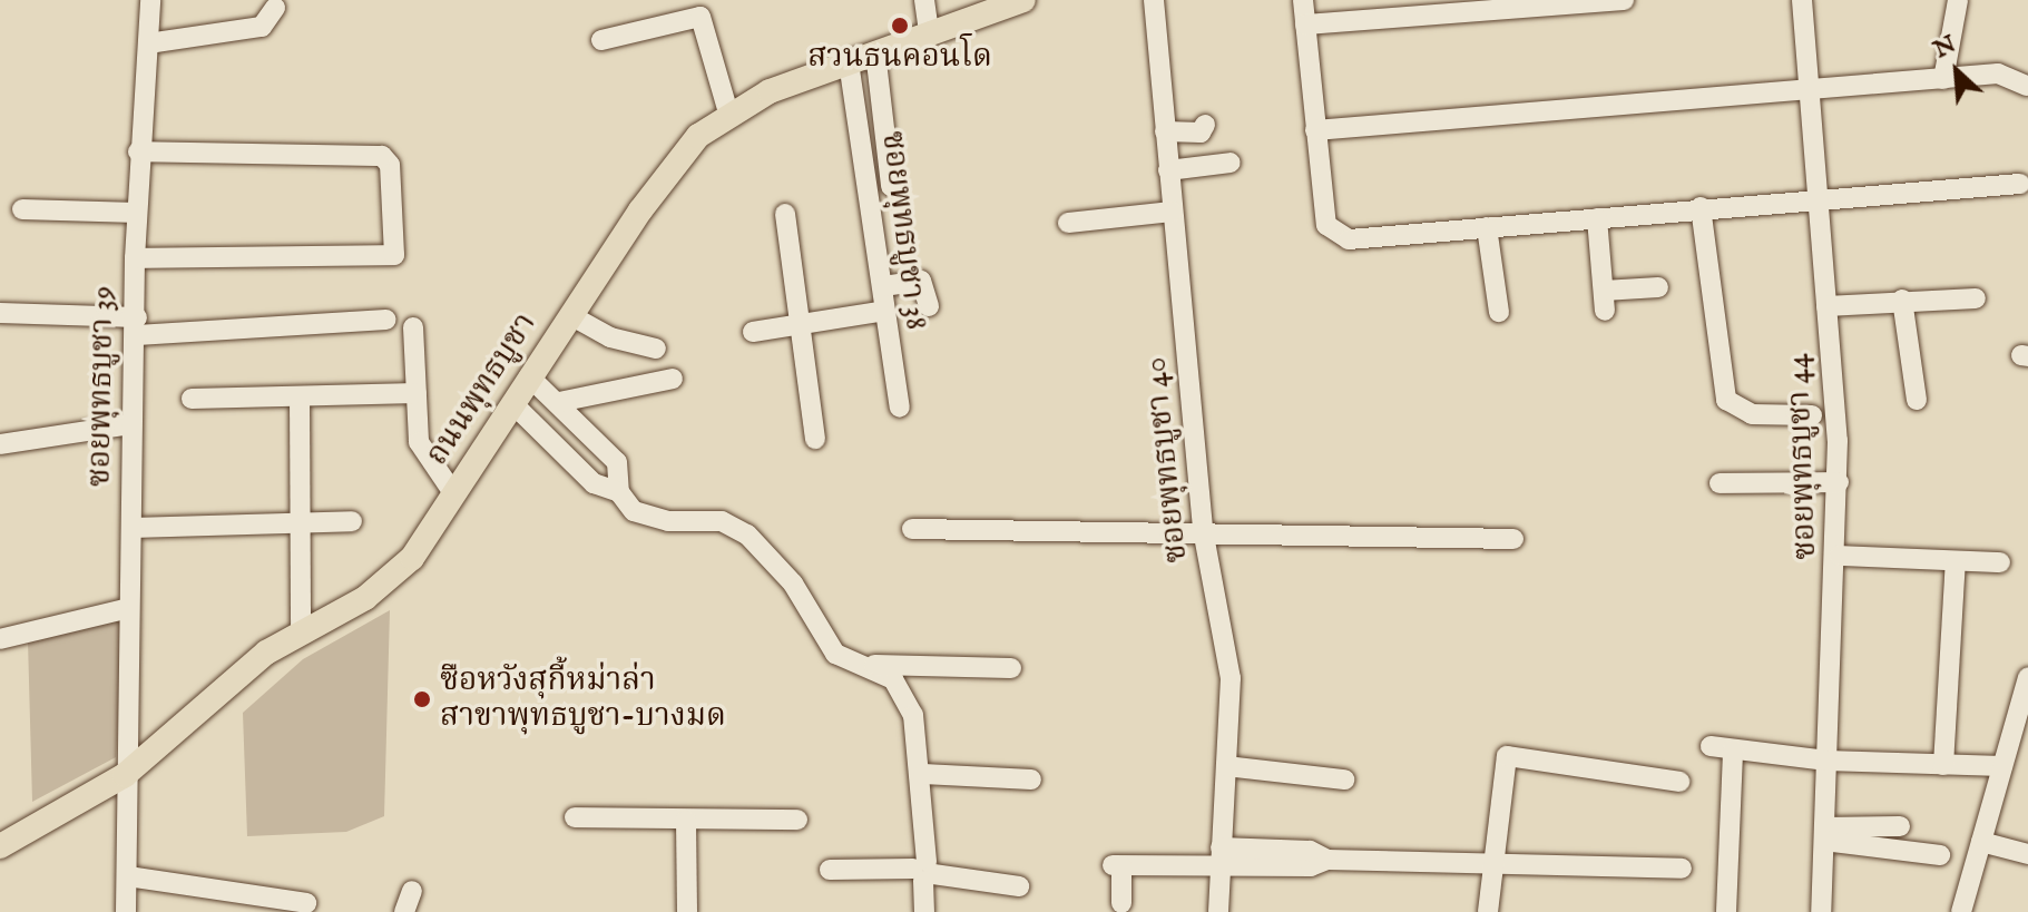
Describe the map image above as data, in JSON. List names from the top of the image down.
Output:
{
  "streets": {
    "main road": ["ถนนพุทธบูชา"],
    "street": [
      "ซอยพุทธบูชา 38",
      "ซอยพุทธบูชา 39",
      "ซอยพุทธบูชา 44",
      "ซอยพุทธบูชา 40"
    ]
  },
  "crossings": [
    ["ซอยพุทธบูชา 38", "ถนนพุทธบูชา"],
    ["ซอยพุทธบูชา 39", "ถนนพุทธบูชา"]
  ],
  "places": ["สวนธนคอนโด", "ซือหวังสุกี้หม่าล่า สาขาพุทธบูชา-บางมด"],
  "north": "top left"
}
